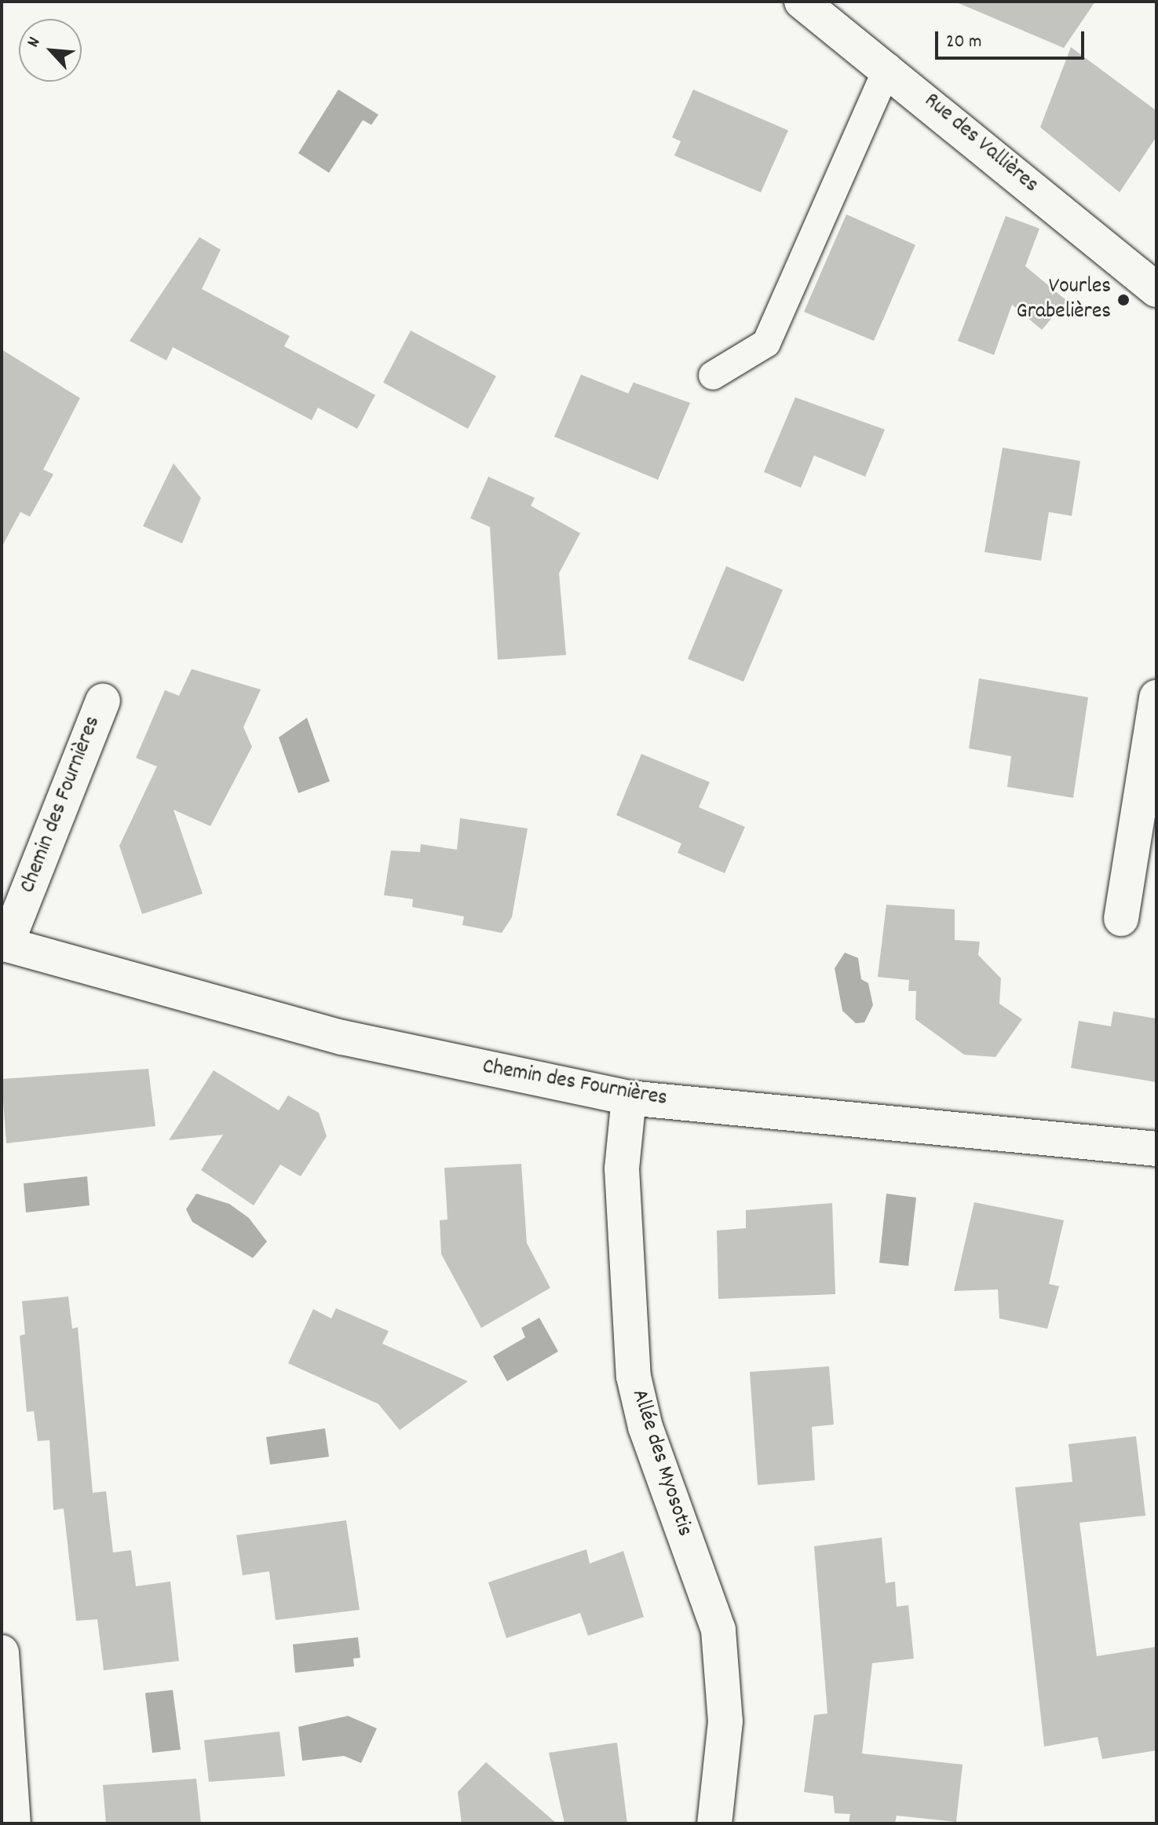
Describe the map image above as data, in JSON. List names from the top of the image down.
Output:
{
  "streets": {
    "street": ["Rue des Vallières", "Chemin des Fournières", "Allée des Myosotis"]
  },
  "crossings": [
    ["Chemin des Fournières", "Allée des Myosotis"]
  ],
  "places": ["Vourles Grabelières"],
  "scale_bar": "20 m",
  "north": "top left"
}
